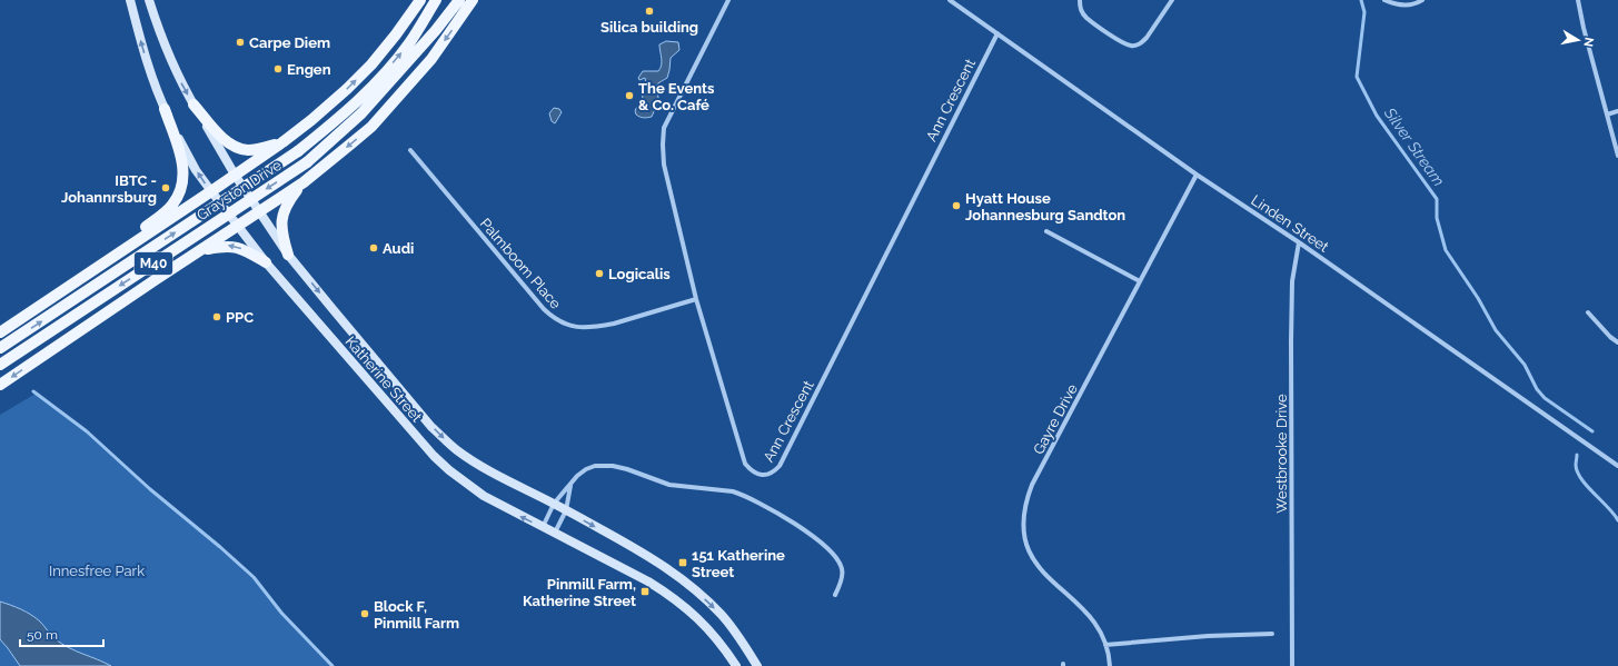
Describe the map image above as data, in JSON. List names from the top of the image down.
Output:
{
  "streets": {
    "main road": ["Grayston Drive", "M40", "Katherine Street"],
    "street": [
      "Ann Crescent",
      "Linden Street",
      "Palmboom Place",
      "Gayre Drive",
      "Westbrooke Drive"
    ]
  },
  "crossings": [
    ["Ann Crescent", "Linden Street"],
    ["Ann Crescent", "Palmboom Place"],
    ["Linden Street", "Gayre Drive"],
    ["Linden Street", "Westbrooke Drive"]
  ],
  "water": ["Silver Stream"],
  "parks": ["Innesfree Park"],
  "places": {
    "other": [
      "Silica building",
      "Carpe Diem",
      "Engen",
      "The Events & Co. Café",
      "IBTC - Johannrsburg",
      "Hyatt House Johannesburg Sandton",
      "Audi",
      "Logicalis",
      "PPC",
      "Block F, Pinmill Farm"
    ],
    "transit": ["151 Katherine Street", "Pinmill Farm, Katherine Street"]
  },
  "scale_bar": "50 m",
  "north": "right"
}
